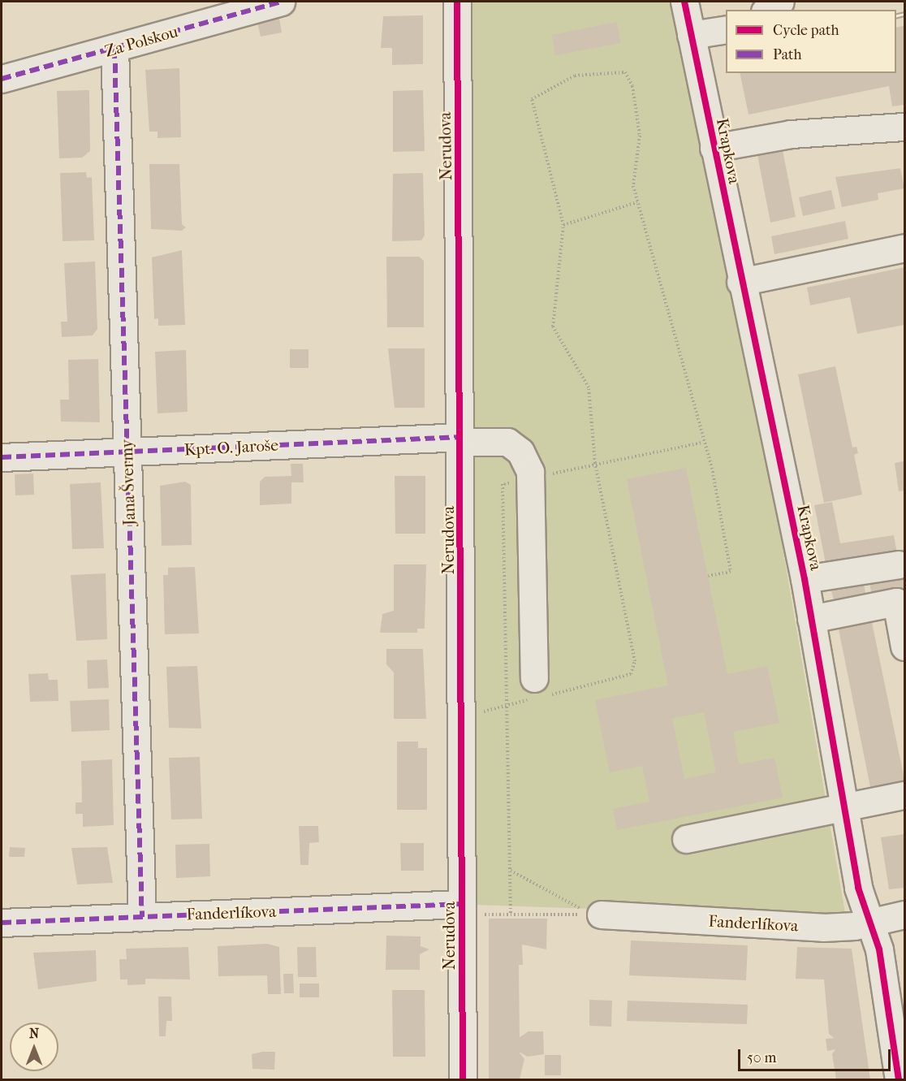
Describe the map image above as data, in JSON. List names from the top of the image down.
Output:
{
  "streets": {
    "street": [
      "Za Polskou",
      "Nerudova",
      "Krapkova",
      "Kpt. O. Jaroše",
      "Jana Švermy",
      "Fanderlíkova"
    ]
  },
  "crossings": [
    ["Za Polskou", "Jana Švermy"],
    ["Nerudova", "Kpt. O. Jaroše"],
    ["Nerudova", "Fanderlíkova"],
    ["Krapkova", "Fanderlíkova"],
    ["Kpt. O. Jaroše", "Jana Švermy"],
    ["Jana Švermy", "Fanderlíkova"]
  ],
  "legend": ["Cycle path", "Path"],
  "scale_bar": "50 m",
  "north": "top"
}
